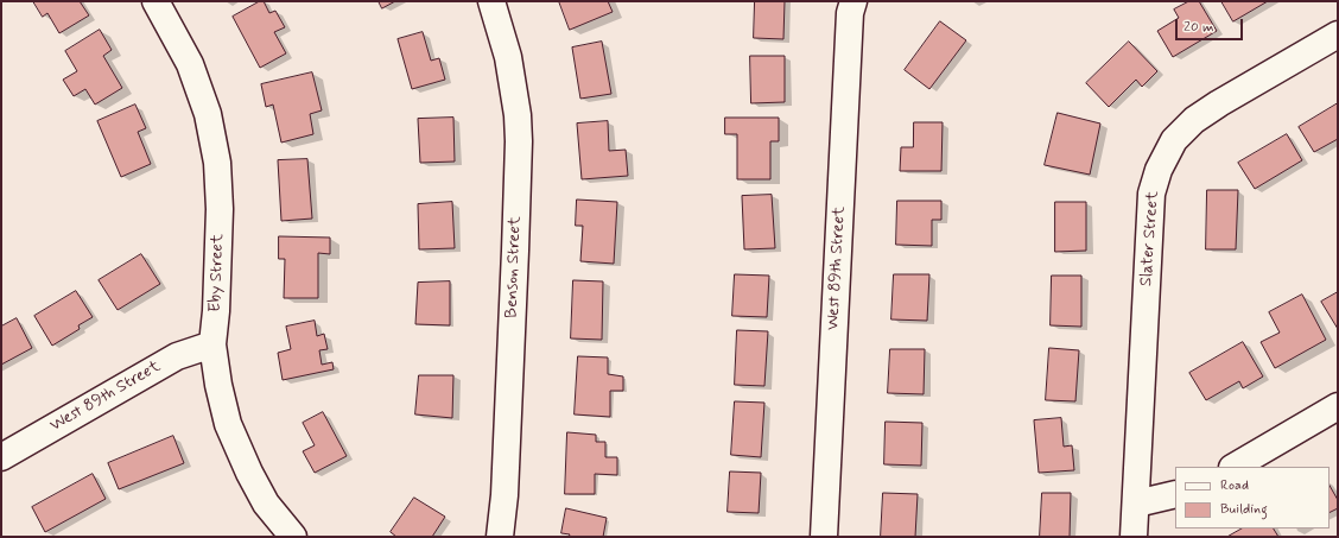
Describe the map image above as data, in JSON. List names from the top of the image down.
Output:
{
  "streets": {
    "street": [
      "Slater Street",
      "Benson Street",
      "West 89th Street",
      "Eby Street"
    ]
  },
  "crossings": [
    ["West 89th Street", "Eby Street"]
  ],
  "legend": ["Road", "Building"],
  "scale_bar": "20 m"
}
